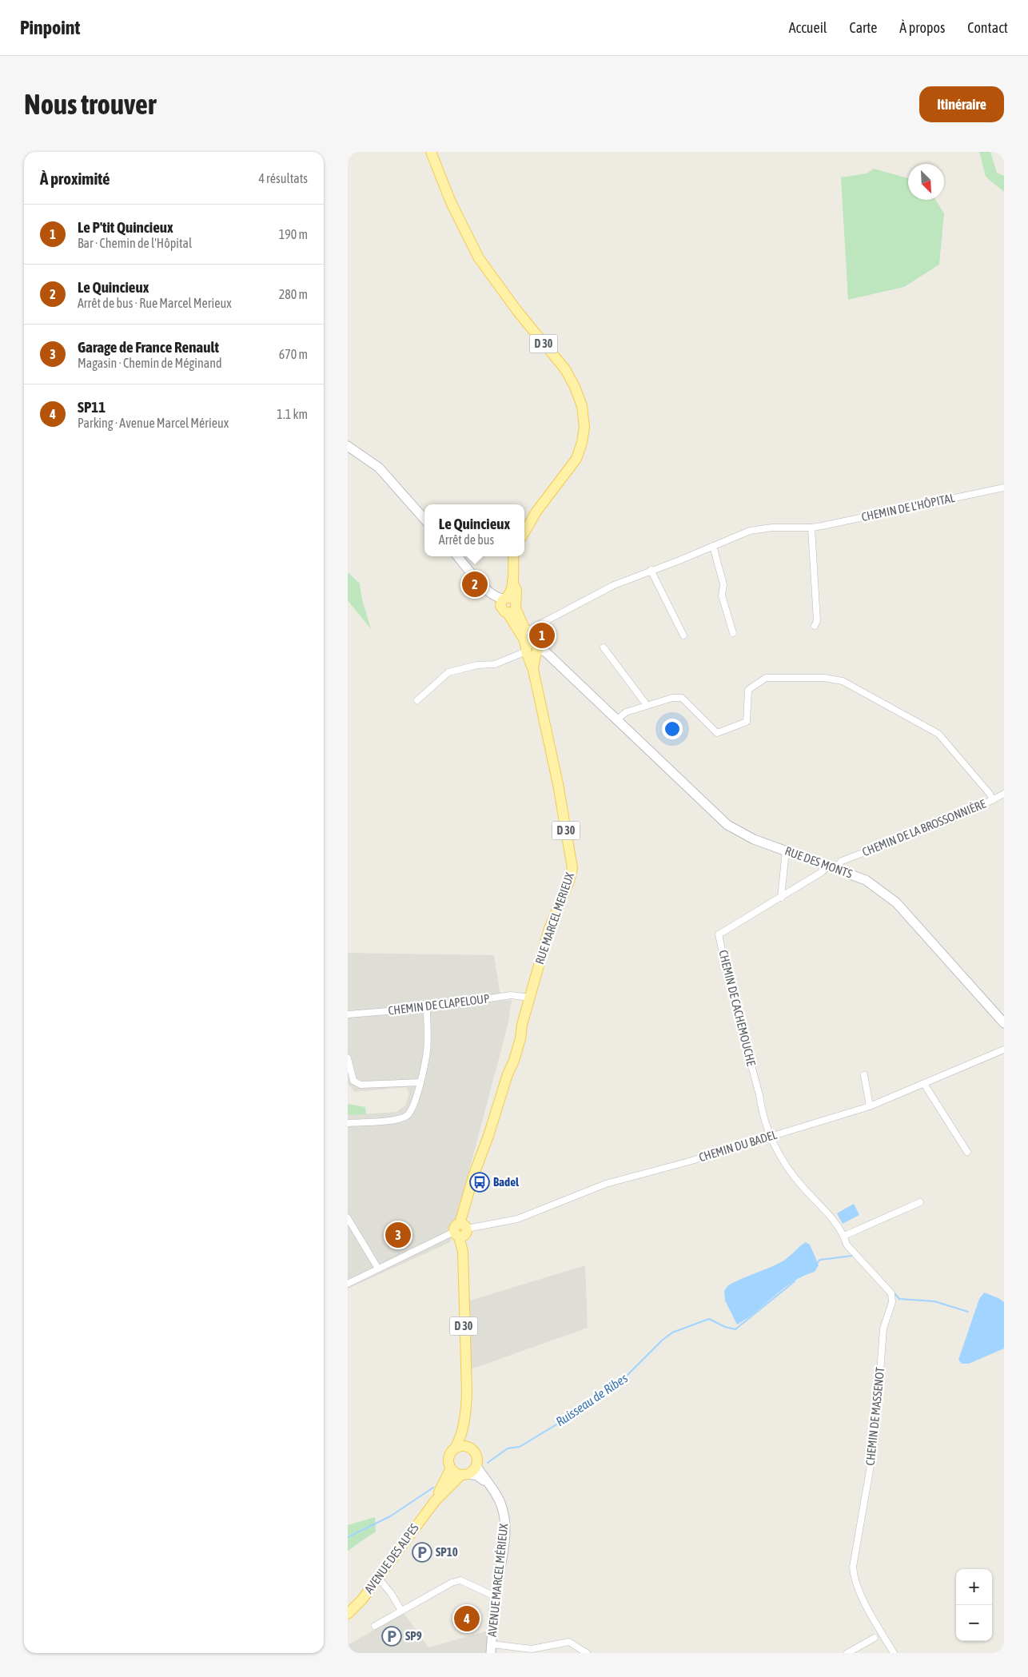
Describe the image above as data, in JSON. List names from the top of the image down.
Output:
{
  "streets": {
    "main road": ["D 30", "RUE MARCEL MERIEUX", "AVENUE DES ALPES"],
    "street": [
      "CHEMIN DE L'HÔPITAL",
      "CHEMIN DE LA BROSSONNIÈRE",
      "RUE DES MONTS",
      "CHEMIN DE CLAPELOUP",
      "CHEMIN DE CACHEMOUCHE",
      "CHEMIN DU BADEL",
      "CHEMIN DE MASSENOT",
      "AVENUE MARCEL MÉRIEUX"
    ]
  },
  "crossings": [
    ["D 30", "RUE MARCEL MERIEUX"],
    ["D 30", "CHEMIN DU BADEL"],
    ["D 30", "AVENUE DES ALPES"],
    ["D 30", "AVENUE MARCEL MÉRIEUX"],
    ["CHEMIN DE L'HÔPITAL", "RUE MARCEL MERIEUX"],
    ["CHEMIN DE LA BROSSONNIÈRE", "RUE DES MONTS"],
    ["CHEMIN DE LA BROSSONNIÈRE", "CHEMIN DE CACHEMOUCHE"],
    ["RUE DES MONTS", "RUE MARCEL MERIEUX"],
    ["RUE DES MONTS", "CHEMIN DE CACHEMOUCHE"],
    ["RUE MARCEL MERIEUX", "CHEMIN DE CLAPELOUP"],
    ["RUE MARCEL MERIEUX", "CHEMIN DU BADEL"],
    ["CHEMIN DE CACHEMOUCHE", "CHEMIN DU BADEL"],
    ["CHEMIN DE CACHEMOUCHE", "CHEMIN DE MASSENOT"],
    ["CHEMIN DU BADEL", "CHEMIN DE MASSENOT"],
    ["AVENUE DES ALPES", "AVENUE MARCEL MÉRIEUX"]
  ],
  "water": ["Ruisseau de Ribes"],
  "places": {
    "bus stop": ["Badel"],
    "parking": ["SP10", "SP9"]
  },
  "north": "bottom right",
  "page": {
    "header": "Pinpoint",
    "nav": [
      "Accueil",
      "Carte",
      "À propos",
      "Contact"
    ],
    "buttons": "Itinéraire",
    "title": "Nous trouver",
    "heading": ["À proximité", "4 résultats"],
    "list": [
      {
        "mark": "1",
        "name": "Le P'tit Quincieux",
        "note": "Bar · Chemin de l'Hôpital",
        "value": "190 m"
      },
      {
        "mark": "2",
        "name": "Le Quincieux",
        "note": "Arrêt de bus · Rue Marcel Merieux",
        "value": "280 m"
      },
      {
        "mark": "3",
        "name": "Garage de France Renault",
        "note": "Magasin · Chemin de Méginand",
        "value": "670 m"
      },
      {
        "mark": "4",
        "name": "SP11",
        "note": "Parking · Avenue Marcel Mérieux",
        "value": "1.1 km"
      }
    ],
    "popup": ["Le Quincieux", "Arrêt de bus"],
    "pins": [
      "2",
      "1",
      "3",
      "4"
    ],
    "map_buttons": ["+", "−"]
  }
}
